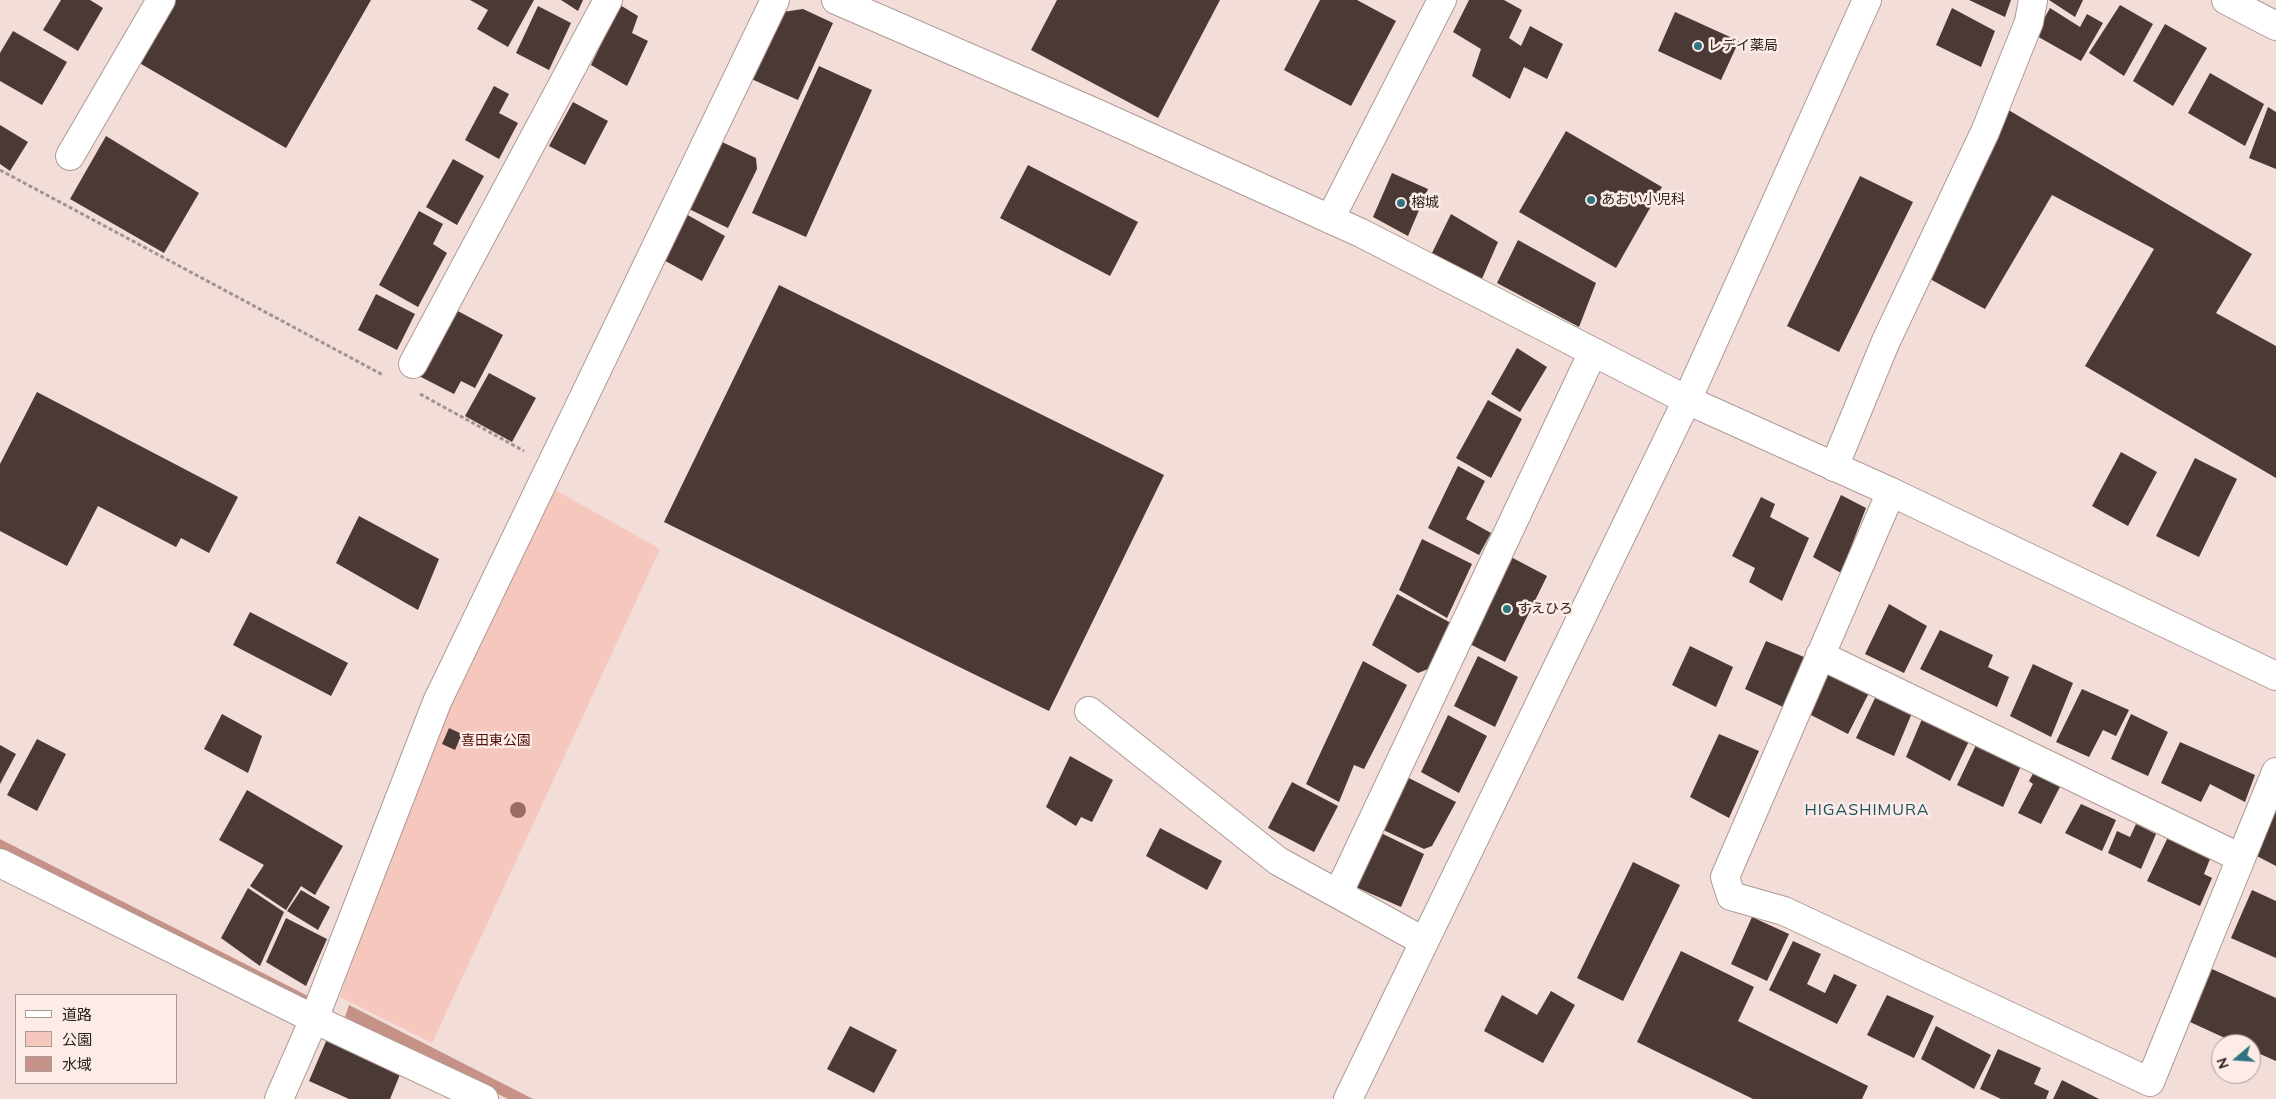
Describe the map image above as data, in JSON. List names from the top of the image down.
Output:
{
  "districts": ["HIGASHIMURA"],
  "parks": ["喜田東公園"],
  "places": [
    "レデイ薬局",
    "あおい小児科",
    "榕城",
    "すえひろ"
  ],
  "legend": ["道路", "公園", "水域"],
  "north": "left"
}
